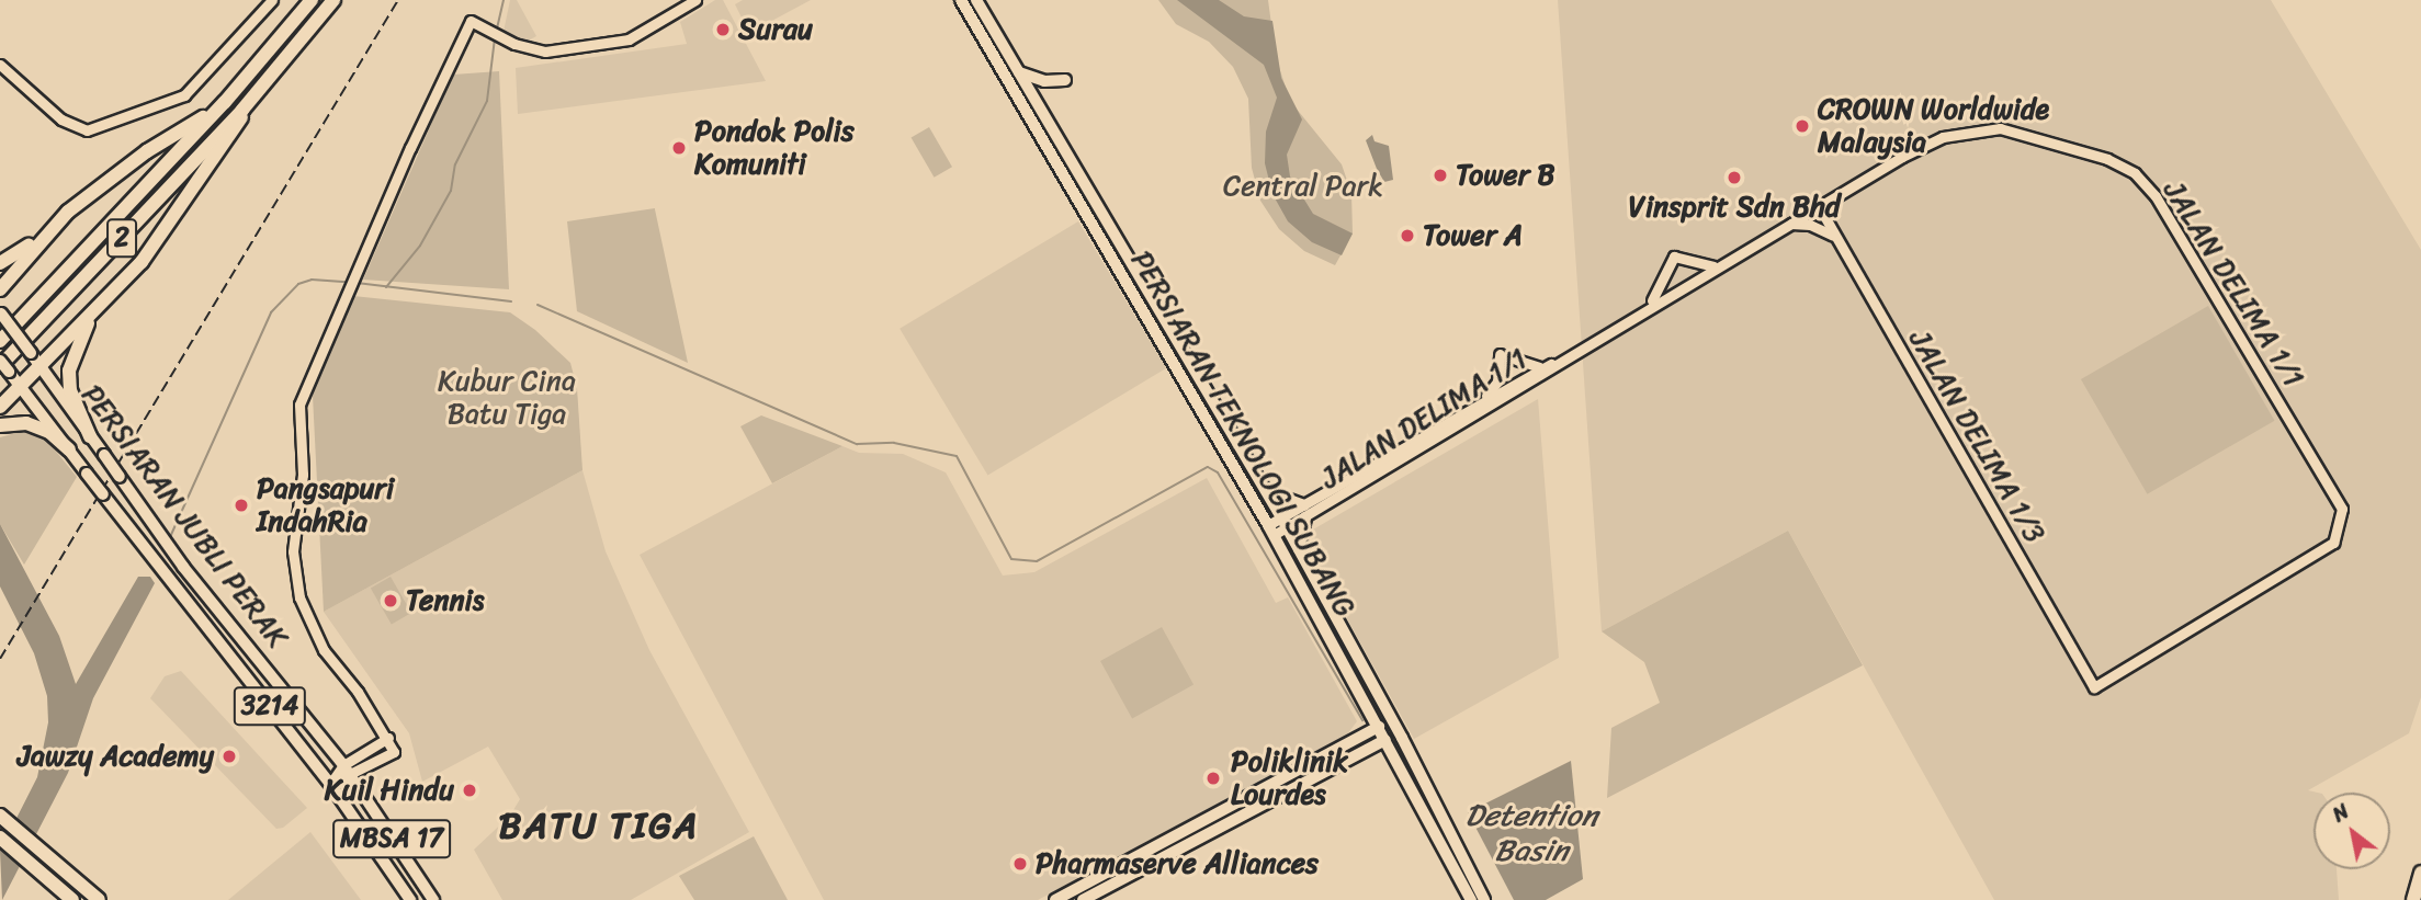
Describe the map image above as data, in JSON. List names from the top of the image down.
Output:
{
  "streets": {
    "highway": ["2"],
    "main road": [
      "PERSIARAN TEKNOLOGI SUBANG",
      "PERSIARAN JUBLI PERAK",
      "3214",
      "MBSA 17"
    ],
    "street": ["JALAN DELIMA 1/1", "JALAN DELIMA 1/3"]
  },
  "crossings": [
    ["2", "PERSIARAN JUBLI PERAK"],
    ["JALAN DELIMA 1/1", "PERSIARAN TEKNOLOGI SUBANG"],
    ["JALAN DELIMA 1/1", "JALAN DELIMA 1/3"]
  ],
  "districts": ["BATU TIGA"],
  "water": ["Detention Basin"],
  "parks": ["Central Park", "Kubur Cina Batu Tiga"],
  "places": [
    "Surau",
    "CROWN Worldwide Malaysia",
    "Pondok Polis Komuniti",
    "Tower B",
    "Vinsprit Sdn Bhd",
    "Tower A",
    "Pangsapuri IndahRia",
    "Tennis",
    "Jawzy Academy",
    "Poliklinik Lourdes",
    "Kuil Hindu",
    "Pharmaserve Alliances"
  ],
  "north": "top left"
}
